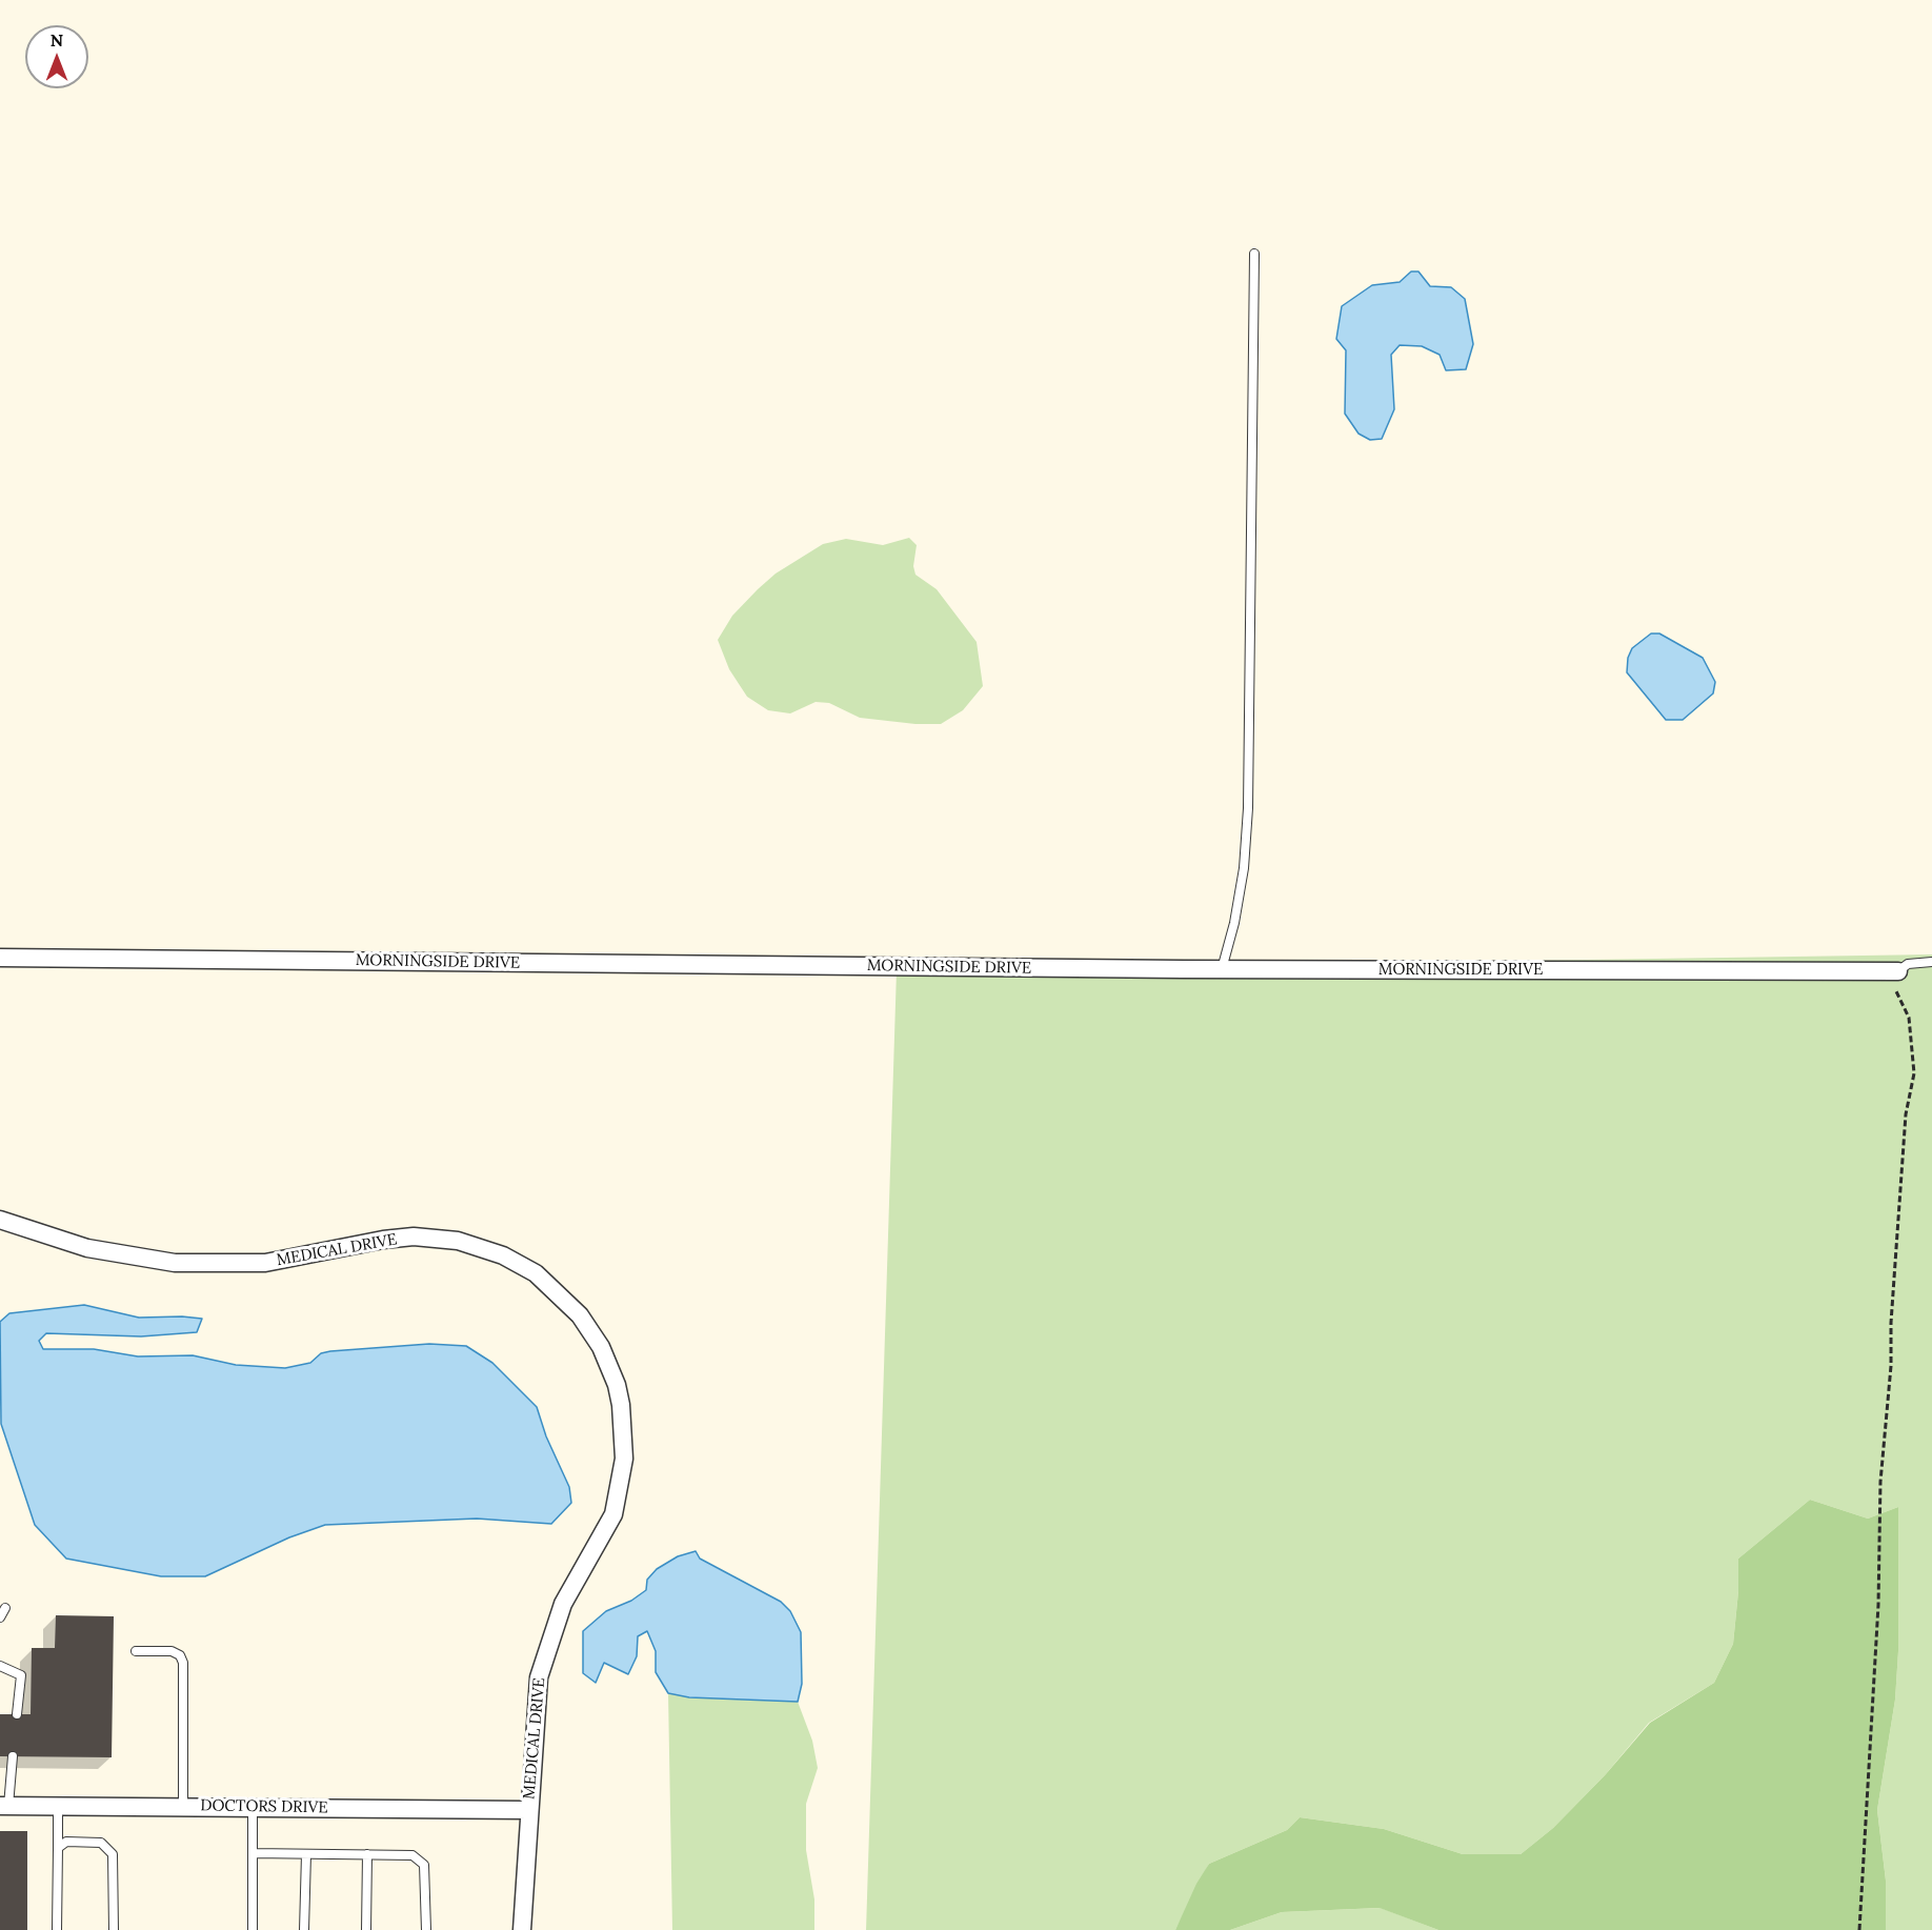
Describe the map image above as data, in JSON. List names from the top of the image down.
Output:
{
  "streets": {
    "street": ["MORNINGSIDE DRIVE", "MEDICAL DRIVE", "DOCTORS DRIVE"]
  },
  "crossings": [
    ["MEDICAL DRIVE", "DOCTORS DRIVE"]
  ],
  "north": "top"
}
